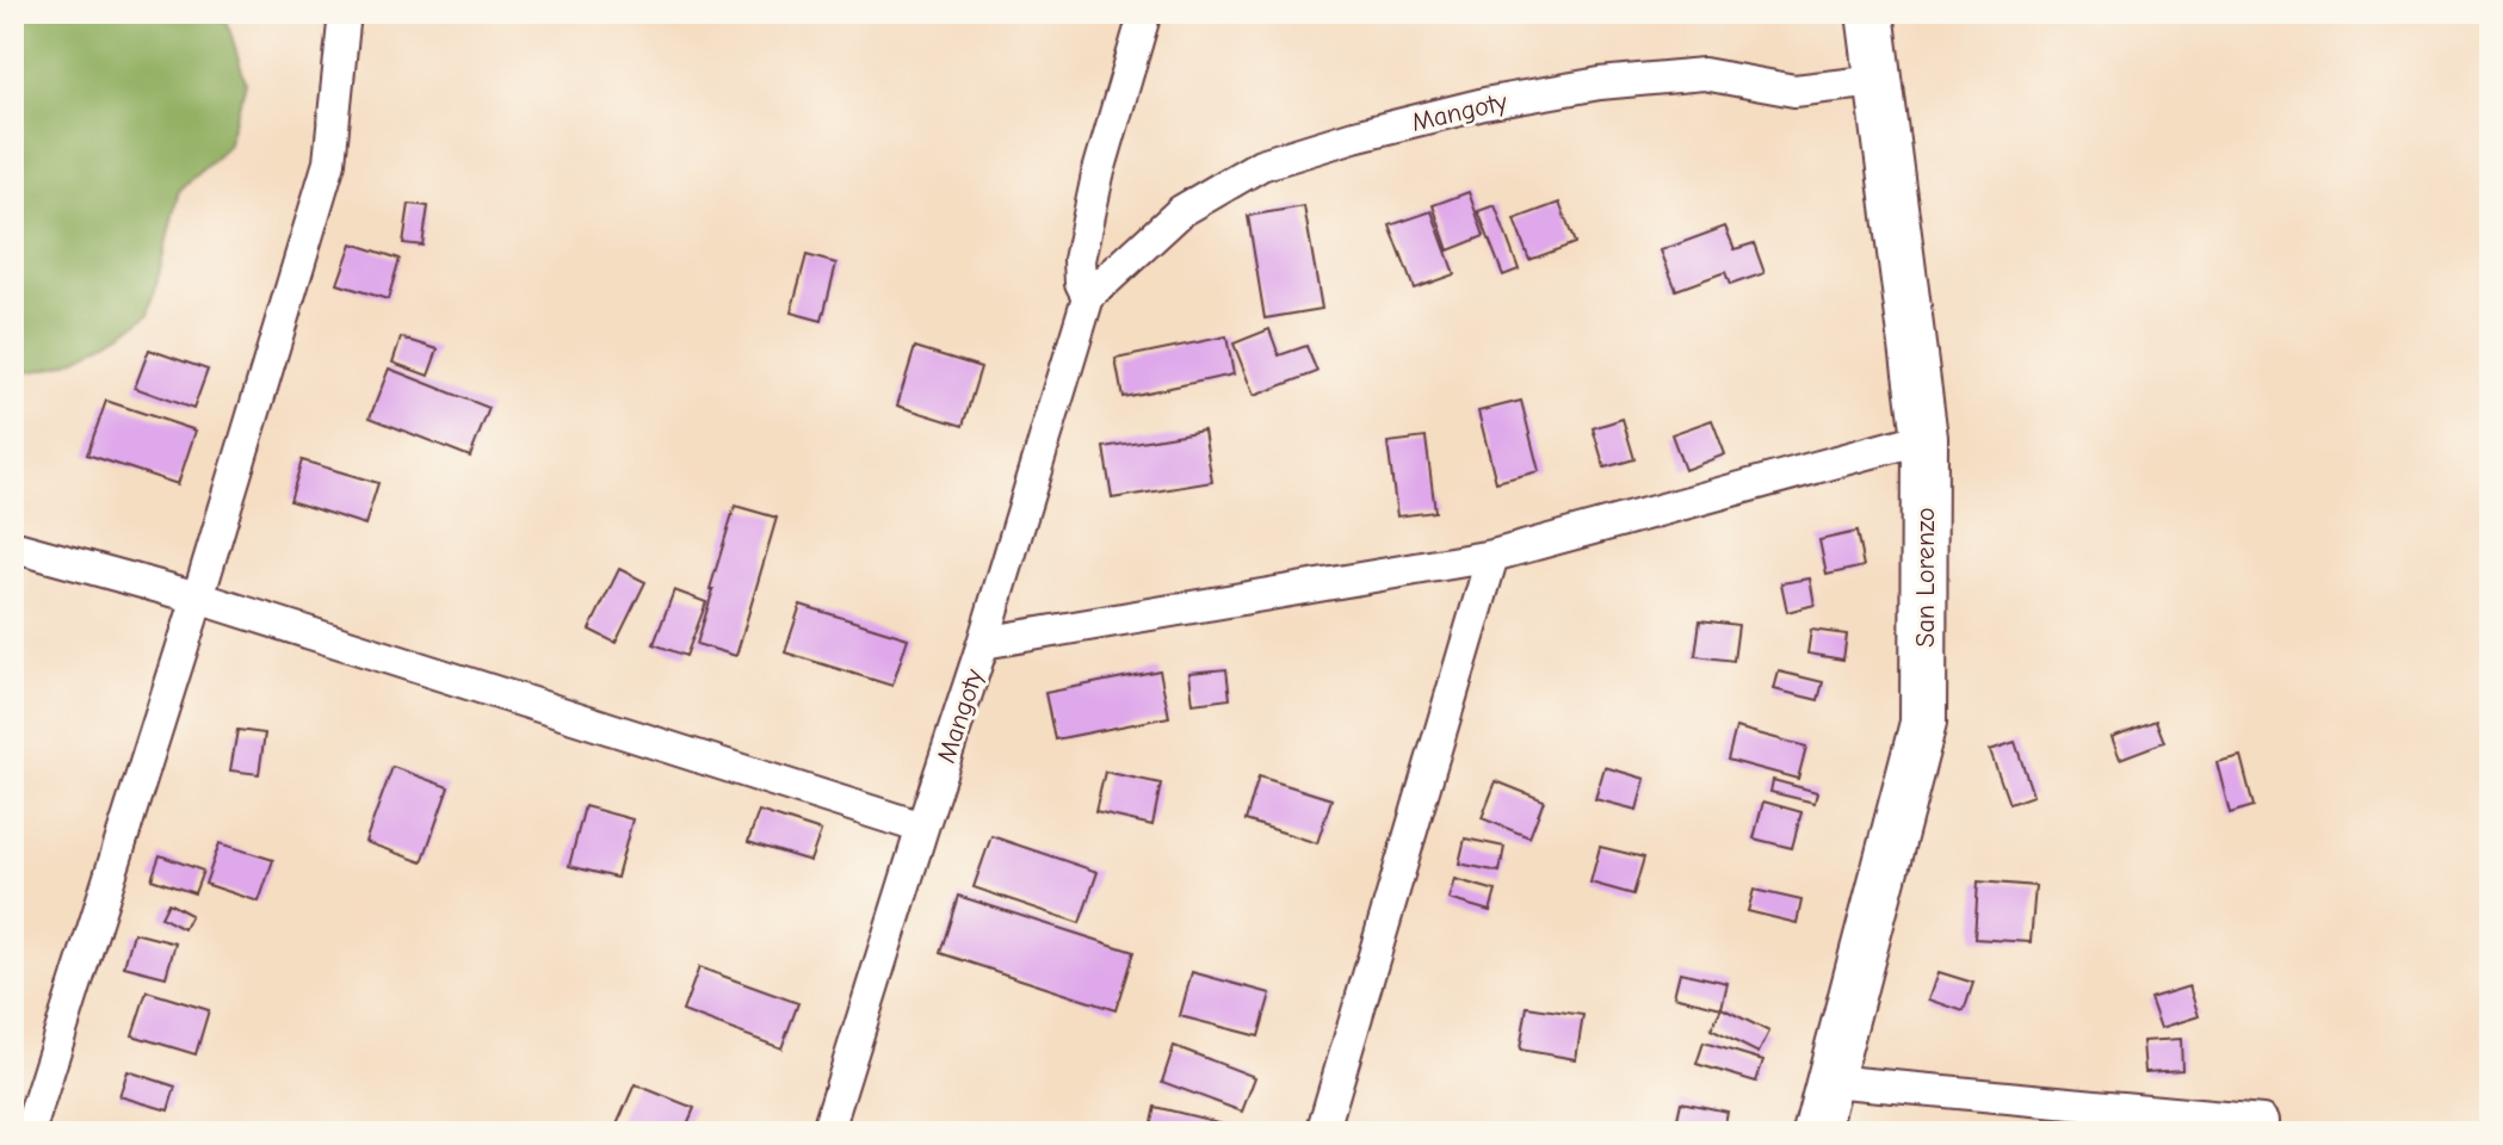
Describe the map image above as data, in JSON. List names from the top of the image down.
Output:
{
  "streets": {
    "street": ["Mangoty", "San Lorenzo"]
  },
  "crossings": [
    ["Mangoty", "San Lorenzo"]
  ]
}
